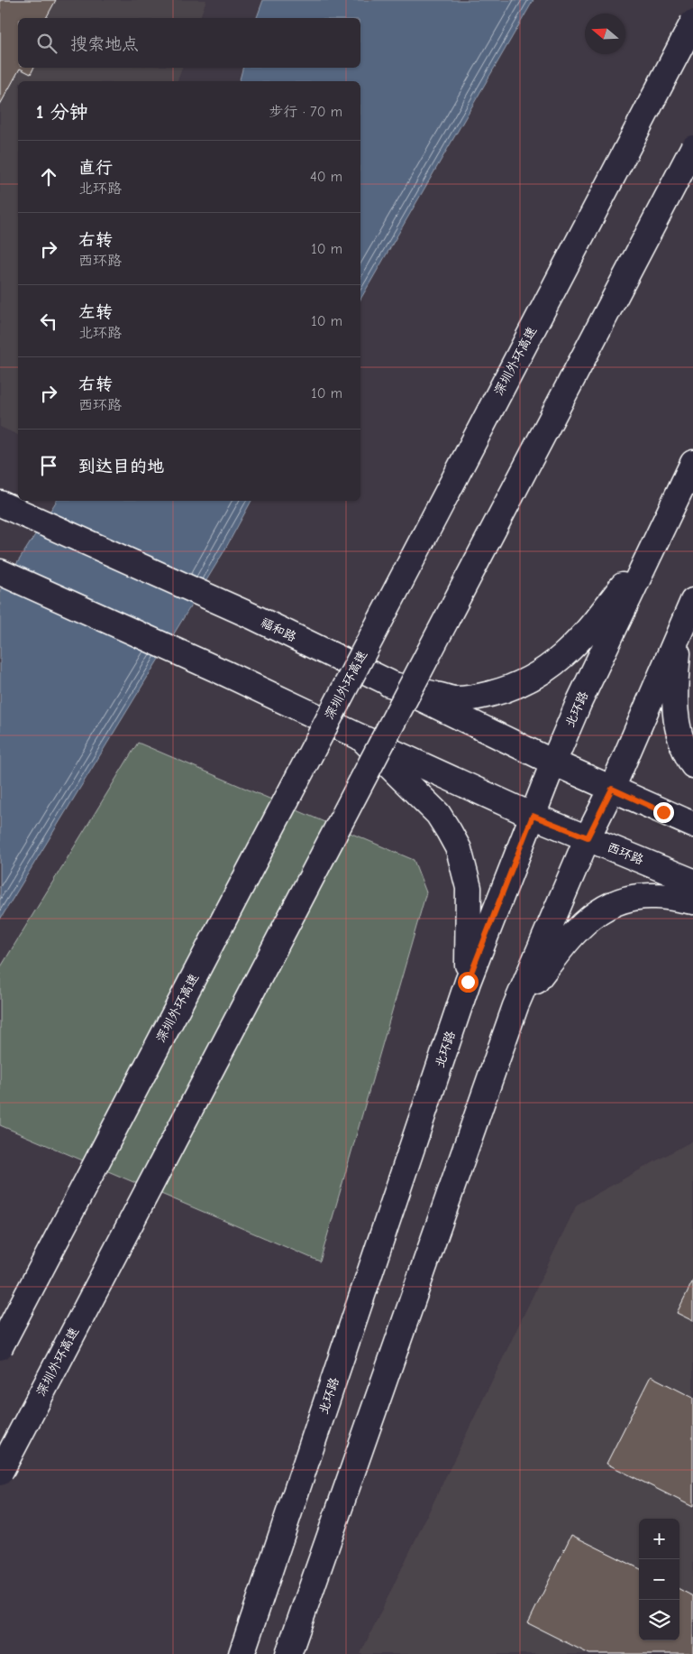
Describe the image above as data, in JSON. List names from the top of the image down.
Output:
{
  "streets": {
    "main road": [
      "深圳外环高速",
      "福和路",
      "北环路",
      "西环路"
    ]
  },
  "crossings": [
    ["福和路", "北环路"],
    ["北环路", "西环路"]
  ],
  "north": "left",
  "page": {
    "search": "搜索地点",
    "heading": ["1 分钟", "步行 · 70 m"],
    "list": [
      ["直行", "北环路", "40 m"],
      ["右转", "西环路", "10 m"],
      ["左转", "北环路", "10 m"],
      ["右转", "西环路", "10 m"],
      "到达目的地"
    ],
    "map_buttons": ["+", "−"]
  }
}
